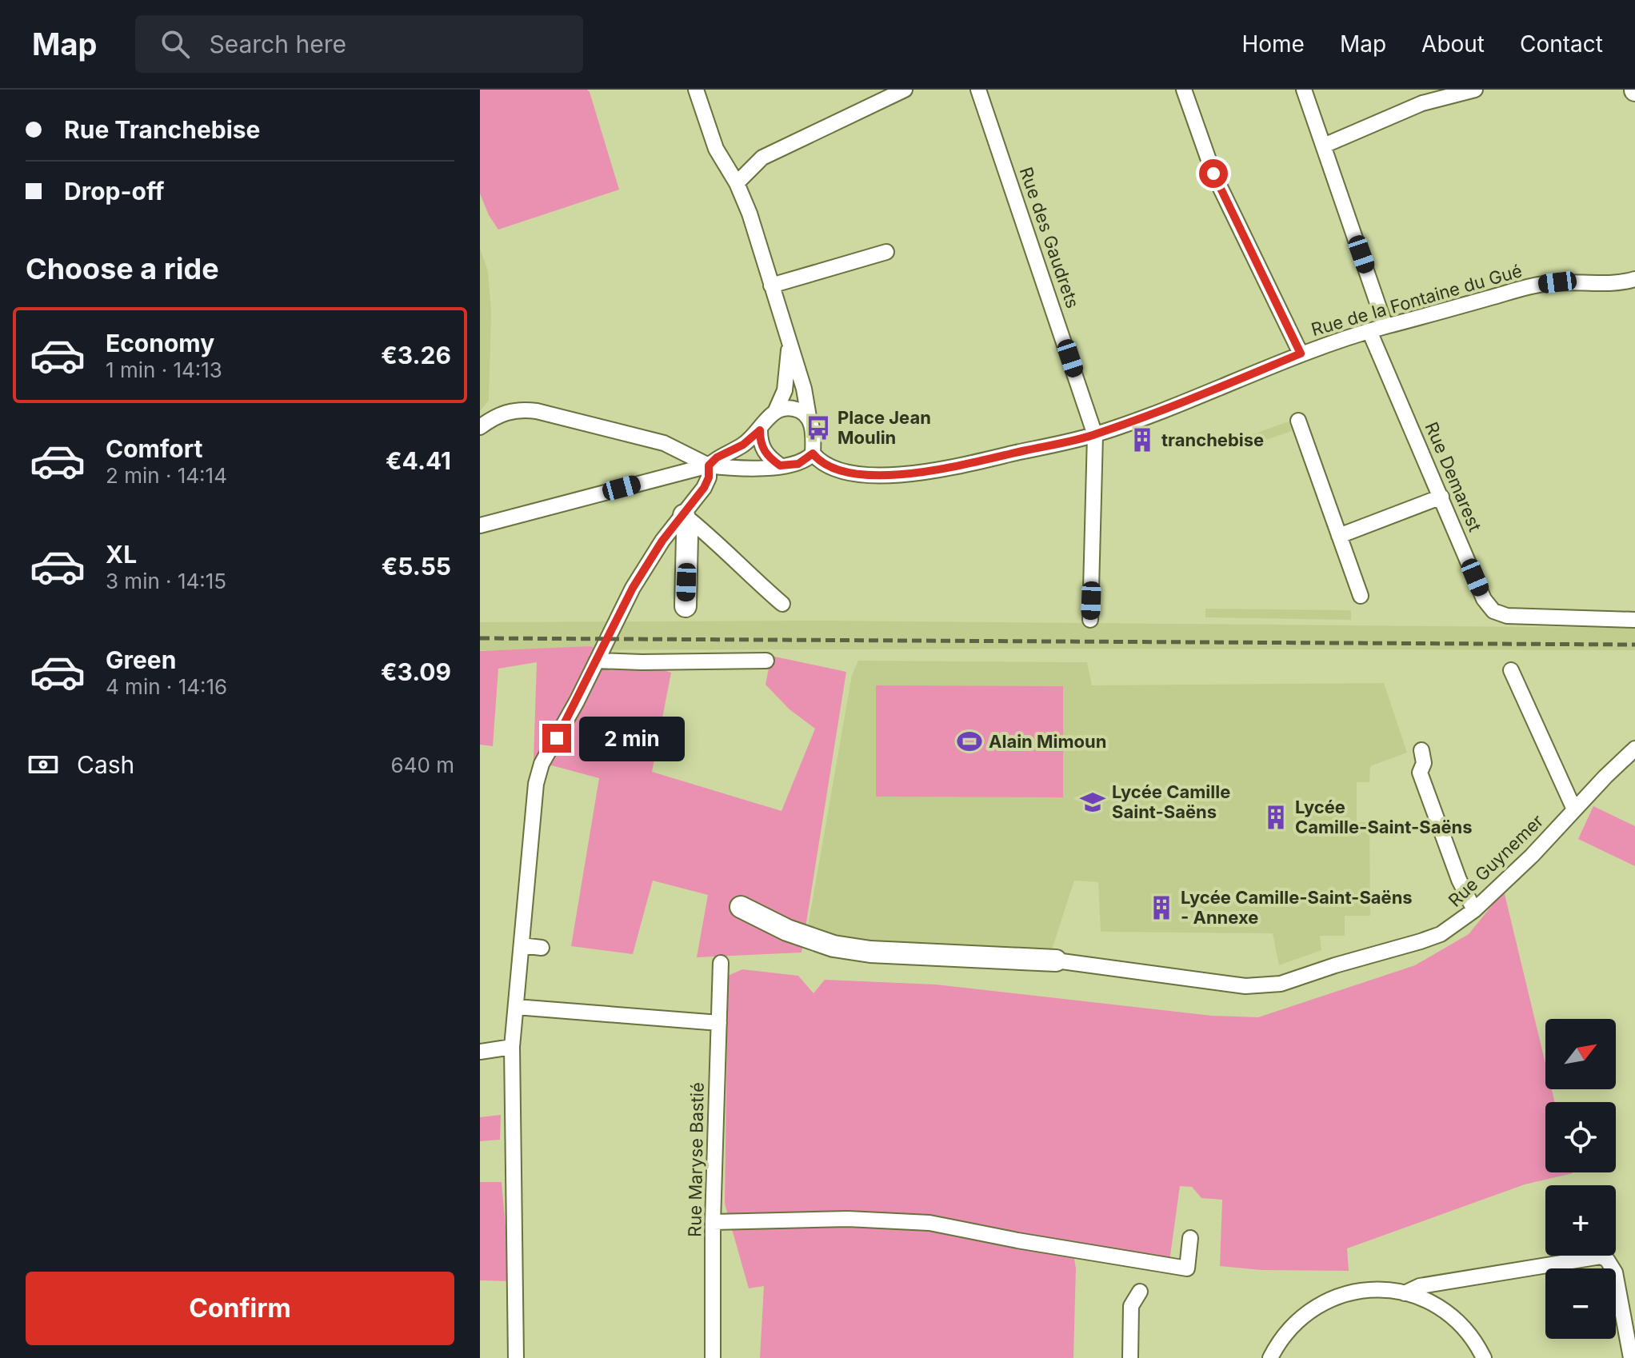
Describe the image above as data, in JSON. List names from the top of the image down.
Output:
{
  "streets": {
    "street": [
      "Rue des Gaudrets",
      "Rue de la Fontaine du Gué",
      "Rue Demarest",
      "Rue Guynemer",
      "Rue Maryse Bastié"
    ]
  },
  "crossings": [
    ["Rue des Gaudrets", "Rue de la Fontaine du Gué"],
    ["Rue de la Fontaine du Gué", "Rue Demarest"]
  ],
  "places": {
    "bus stop": ["Place Jean Moulin"],
    "building": ["tranchebise", "Lycée Camille-Saint-Saëns", "Lycée Camille-Saint-Saëns - Annexe"],
    "sports": ["Alain Mimoun"],
    "school or university": ["Lycée Camille Saint-Saëns"]
  },
  "north": "top right",
  "page": {
    "header": "Map",
    "search": "Search here",
    "nav": [
      "Home",
      "Map",
      "About",
      "Contact"
    ],
    "banner": ["Rue Tranchebise", "Drop-off"],
    "heading": "Choose a ride",
    "list": [
      {
        "name": "Economy",
        "note": "1 min · 14:13",
        "value": "€3.26"
      },
      {
        "name": "Comfort",
        "note": "2 min · 14:14",
        "value": "€4.41"
      },
      {
        "name": "XL",
        "note": "3 min · 14:15",
        "value": "€5.55"
      },
      {
        "name": "Green",
        "note": "4 min · 14:16",
        "value": "€3.09"
      }
    ],
    "bubble": "2 min",
    "pay": ["Cash", "640 m"],
    "map_buttons": ["+", "−"],
    "buttons": "Confirm"
  }
}
